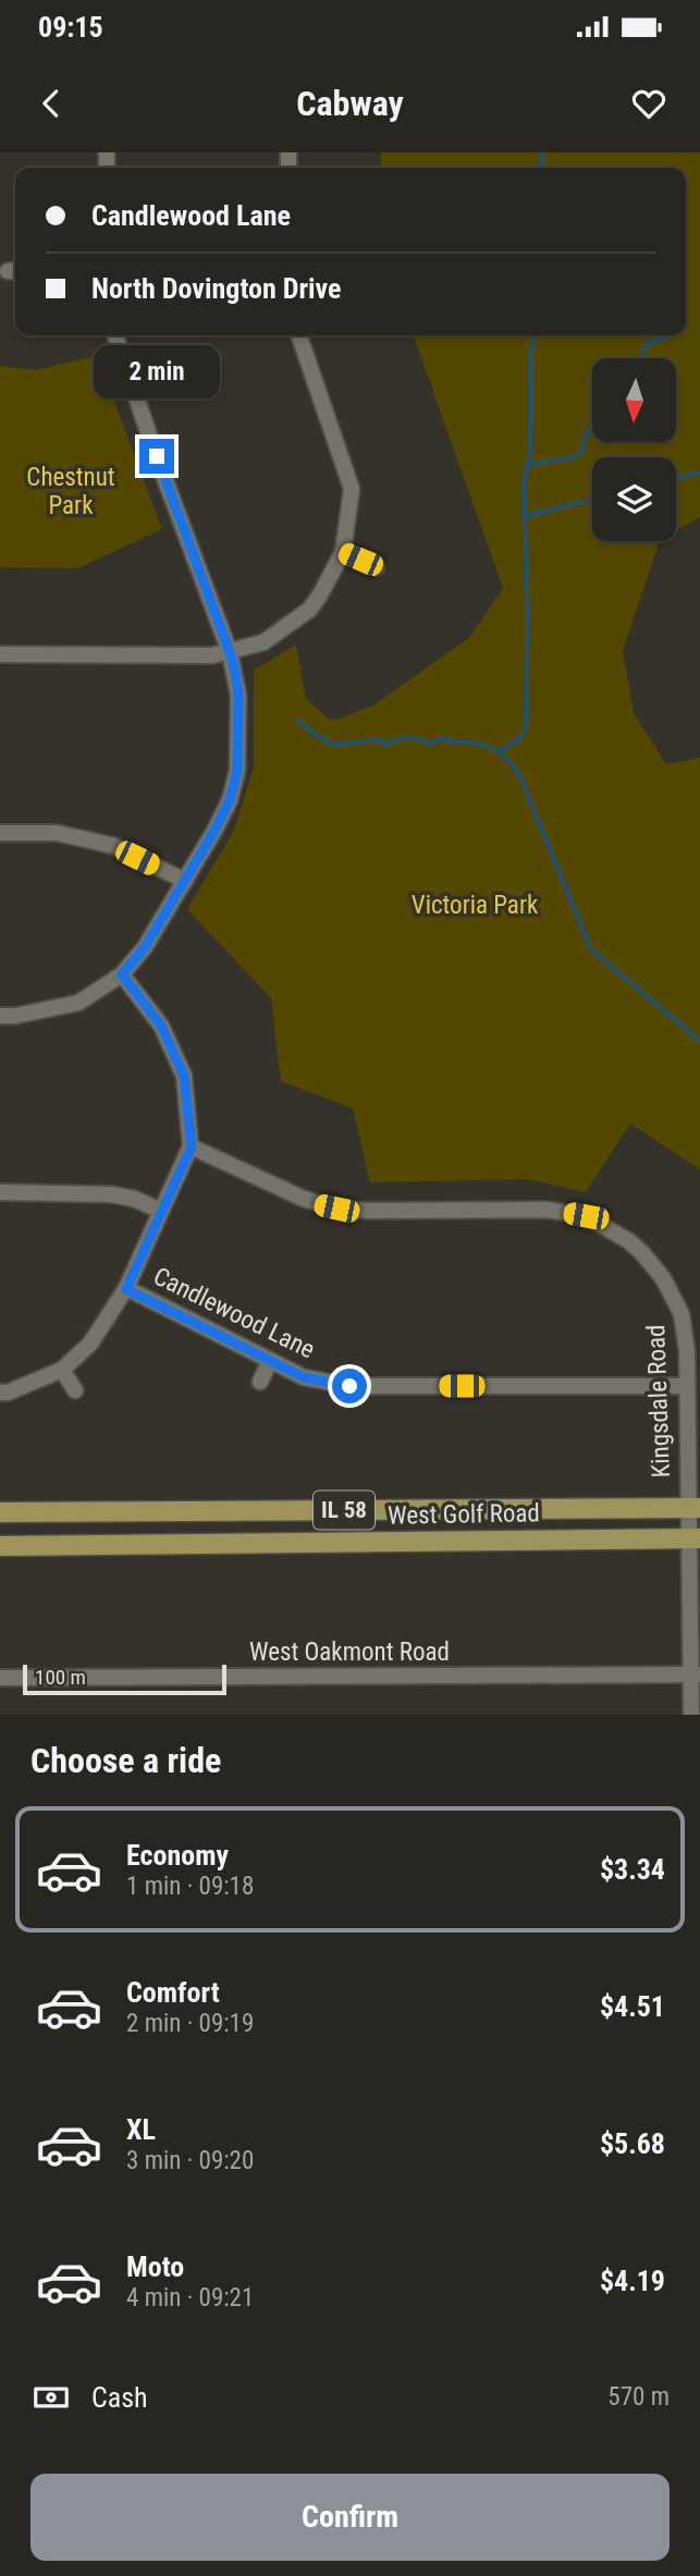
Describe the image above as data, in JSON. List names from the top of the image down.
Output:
{
  "streets": {
    "main road": ["IL 58", "West Golf Road"],
    "street": ["Candlewood Lane", "Kingsdale Road", "West Oakmont Road"]
  },
  "crossings": [
    ["Candlewood Lane", "Kingsdale Road"],
    ["Kingsdale Road", "West Golf Road"],
    ["Kingsdale Road", "West Oakmont Road"]
  ],
  "parks": ["Chestnut Park", "Victoria Park"],
  "scale_bar": "100 m",
  "north": "bottom",
  "page": {
    "status": "09:15",
    "header": "Cabway",
    "banner": ["Candlewood Lane", "North Dovington Drive"],
    "bubble": "2 min",
    "scale": "100 m",
    "heading": "Choose a ride",
    "list": [
      {
        "name": "Economy",
        "note": "1 min · 09:18",
        "value": "$3.34"
      },
      {
        "name": "Comfort",
        "note": "2 min · 09:19",
        "value": "$4.51"
      },
      {
        "name": "XL",
        "note": "3 min · 09:20",
        "value": "$5.68"
      },
      {
        "name": "Moto",
        "note": "4 min · 09:21",
        "value": "$4.19"
      }
    ],
    "pay": ["Cash", "570 m"],
    "buttons": "Confirm"
  }
}
